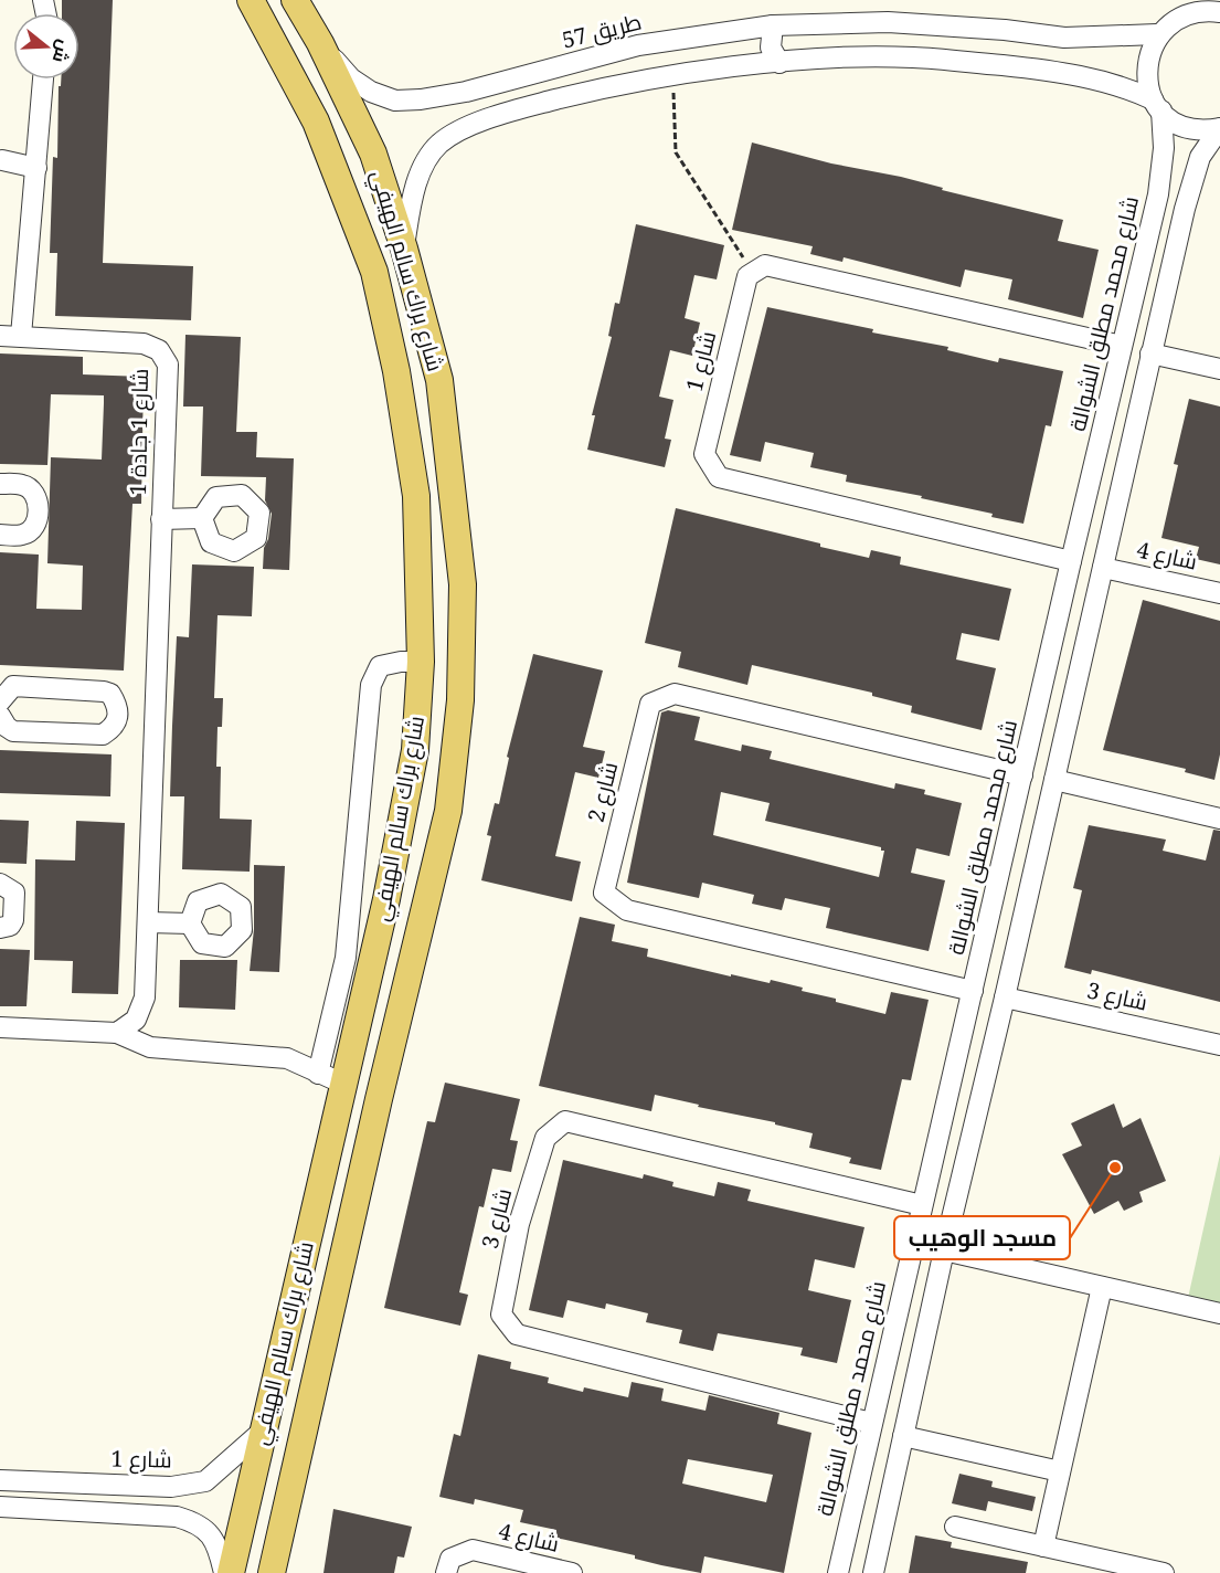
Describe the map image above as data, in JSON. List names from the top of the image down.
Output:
{
  "streets": {
    "main road": ["شارع براك سالم الهيفي"],
    "street": [
      "طريق 57",
      "شارع محمد مطلق الشوالة",
      "شارع 1",
      "شارع 1 جادة 1",
      "شارع 4",
      "شارع 2",
      "شارع 3"
    ]
  },
  "crossings": [
    ["طريق 57", "شارع براك سالم الهيفي"],
    ["طريق 57", "شارع محمد مطلق الشوالة"],
    ["شارع براك سالم الهيفي", "شارع 1"],
    ["شارع محمد مطلق الشوالة", "شارع 1"],
    ["شارع محمد مطلق الشوالة", "شارع 2"],
    ["شارع محمد مطلق الشوالة", "شارع 3"]
  ],
  "places": ["مسجد الوهيب"],
  "north": "right"
}
